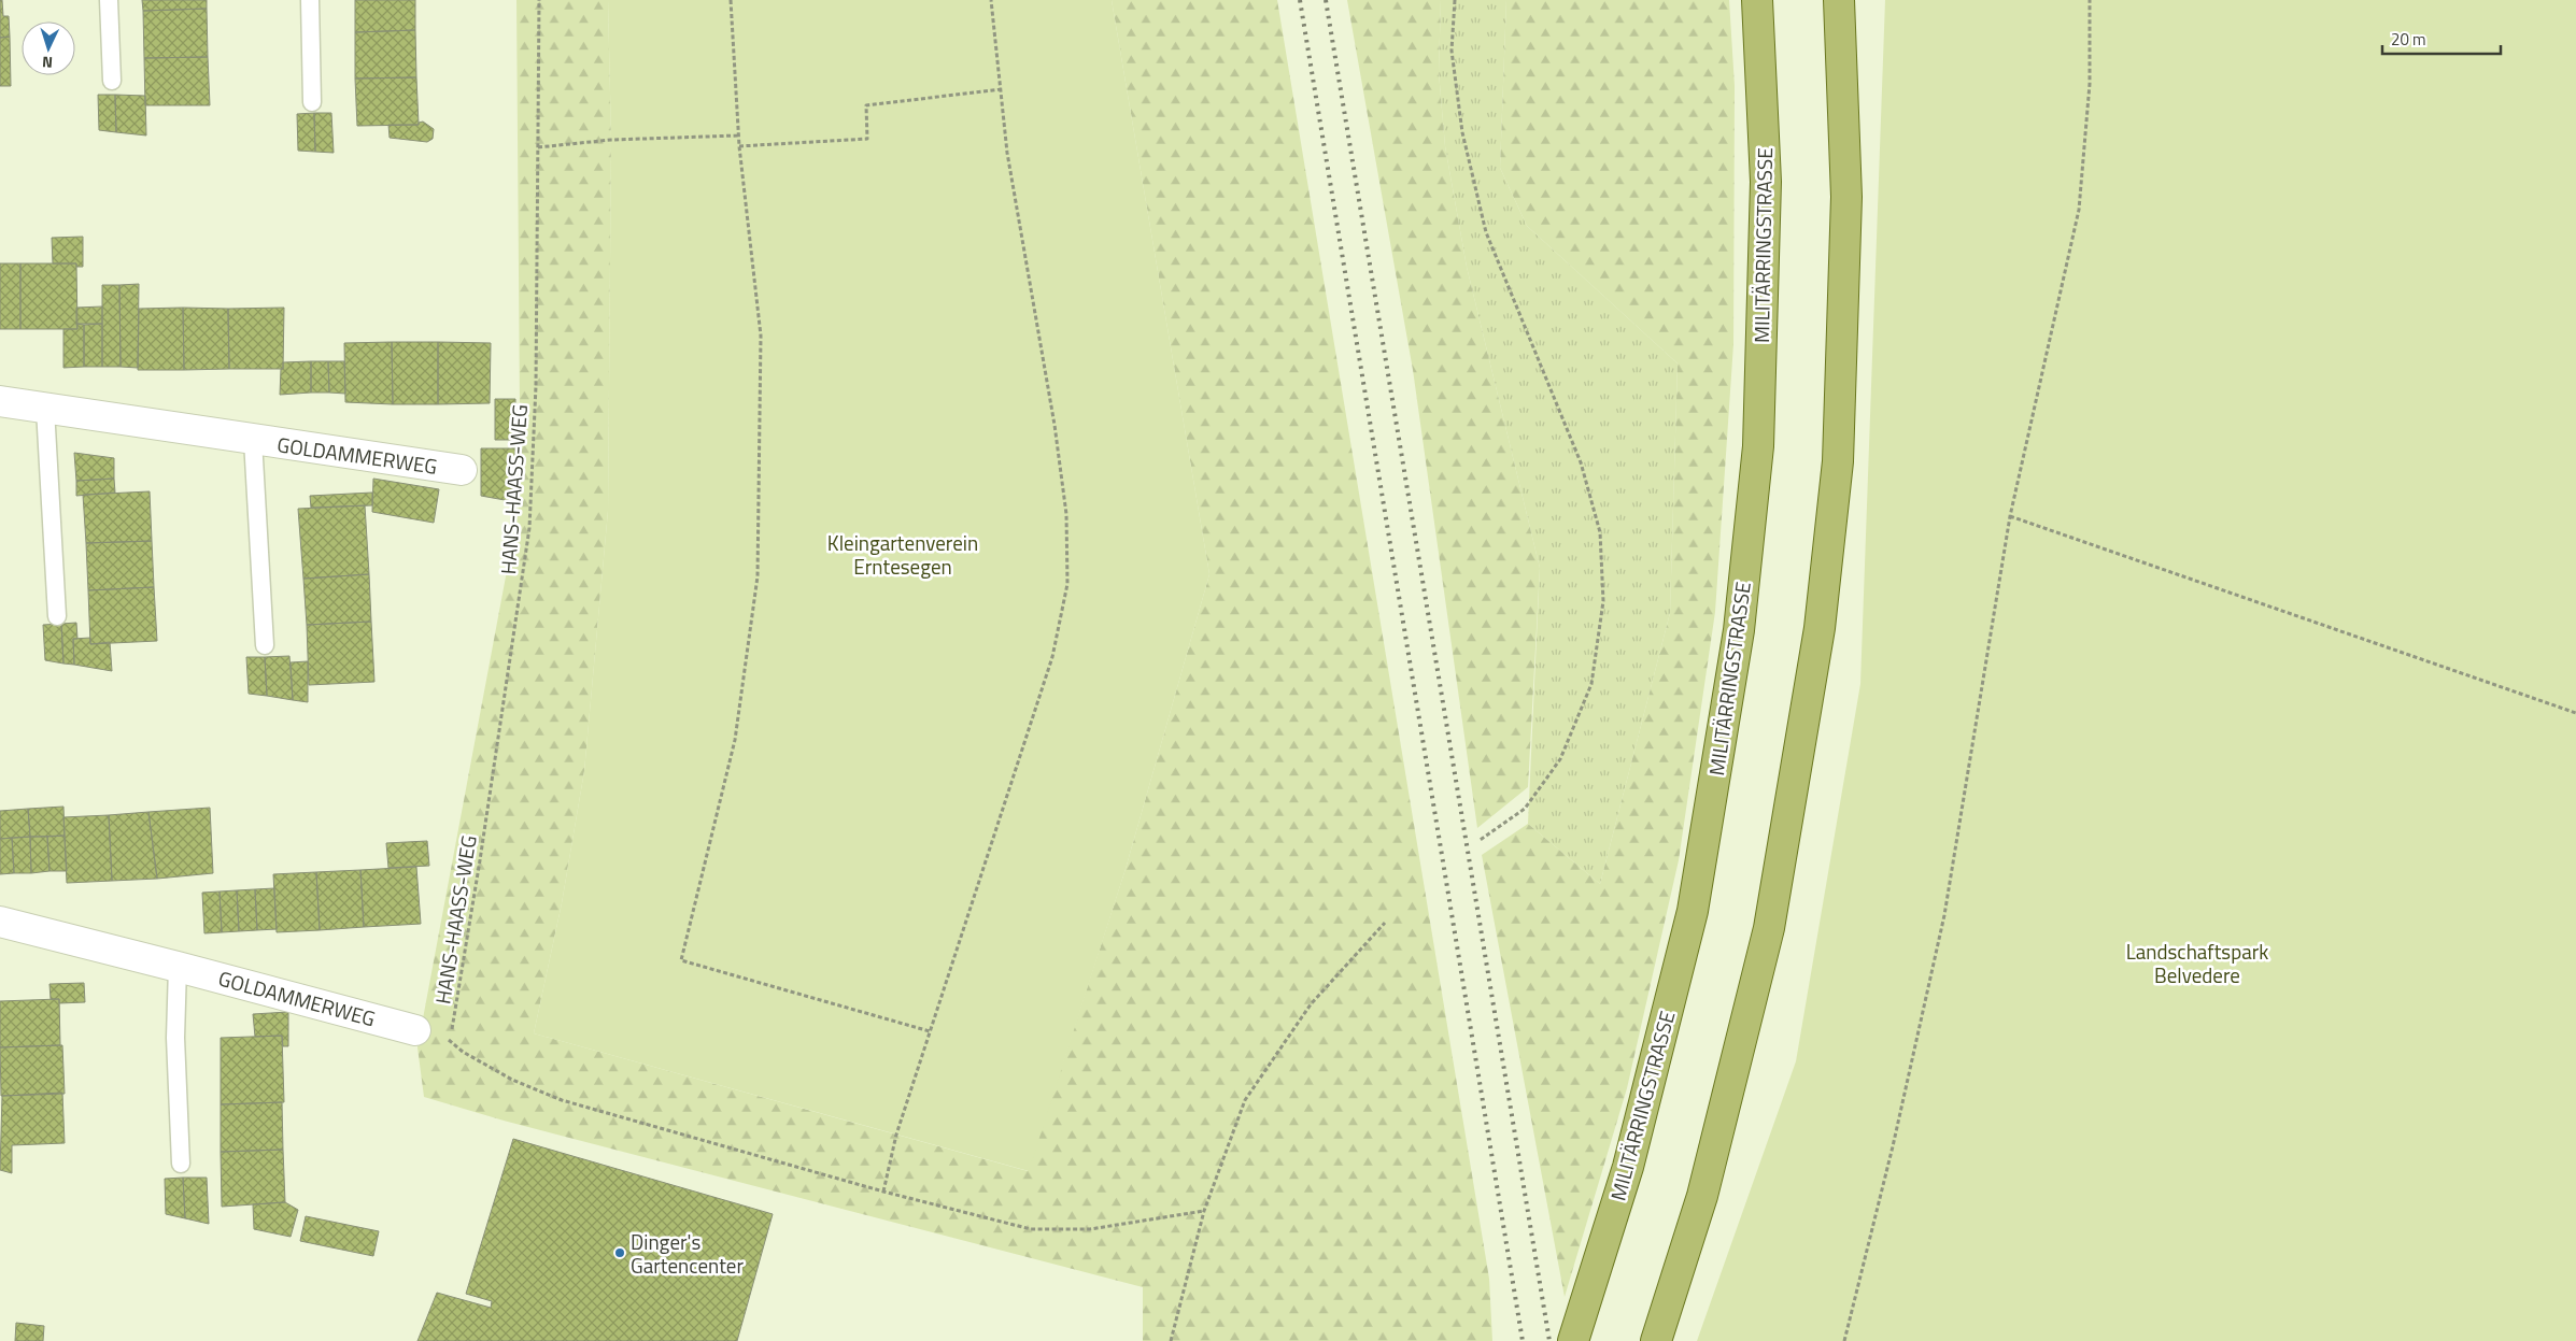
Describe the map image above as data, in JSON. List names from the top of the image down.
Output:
{
  "streets": {
    "main road": ["MILITÄRRINGSTRASSE"],
    "street": ["GOLDAMMERWEG"],
    "path": ["HANS-HAASS-WEG"]
  },
  "parks": ["Kleingartenverein Erntesegen", "Landschaftspark Belvedere"],
  "places": ["Dinger's Gartencenter"],
  "scale_bar": "20 m",
  "north": "bottom"
}
